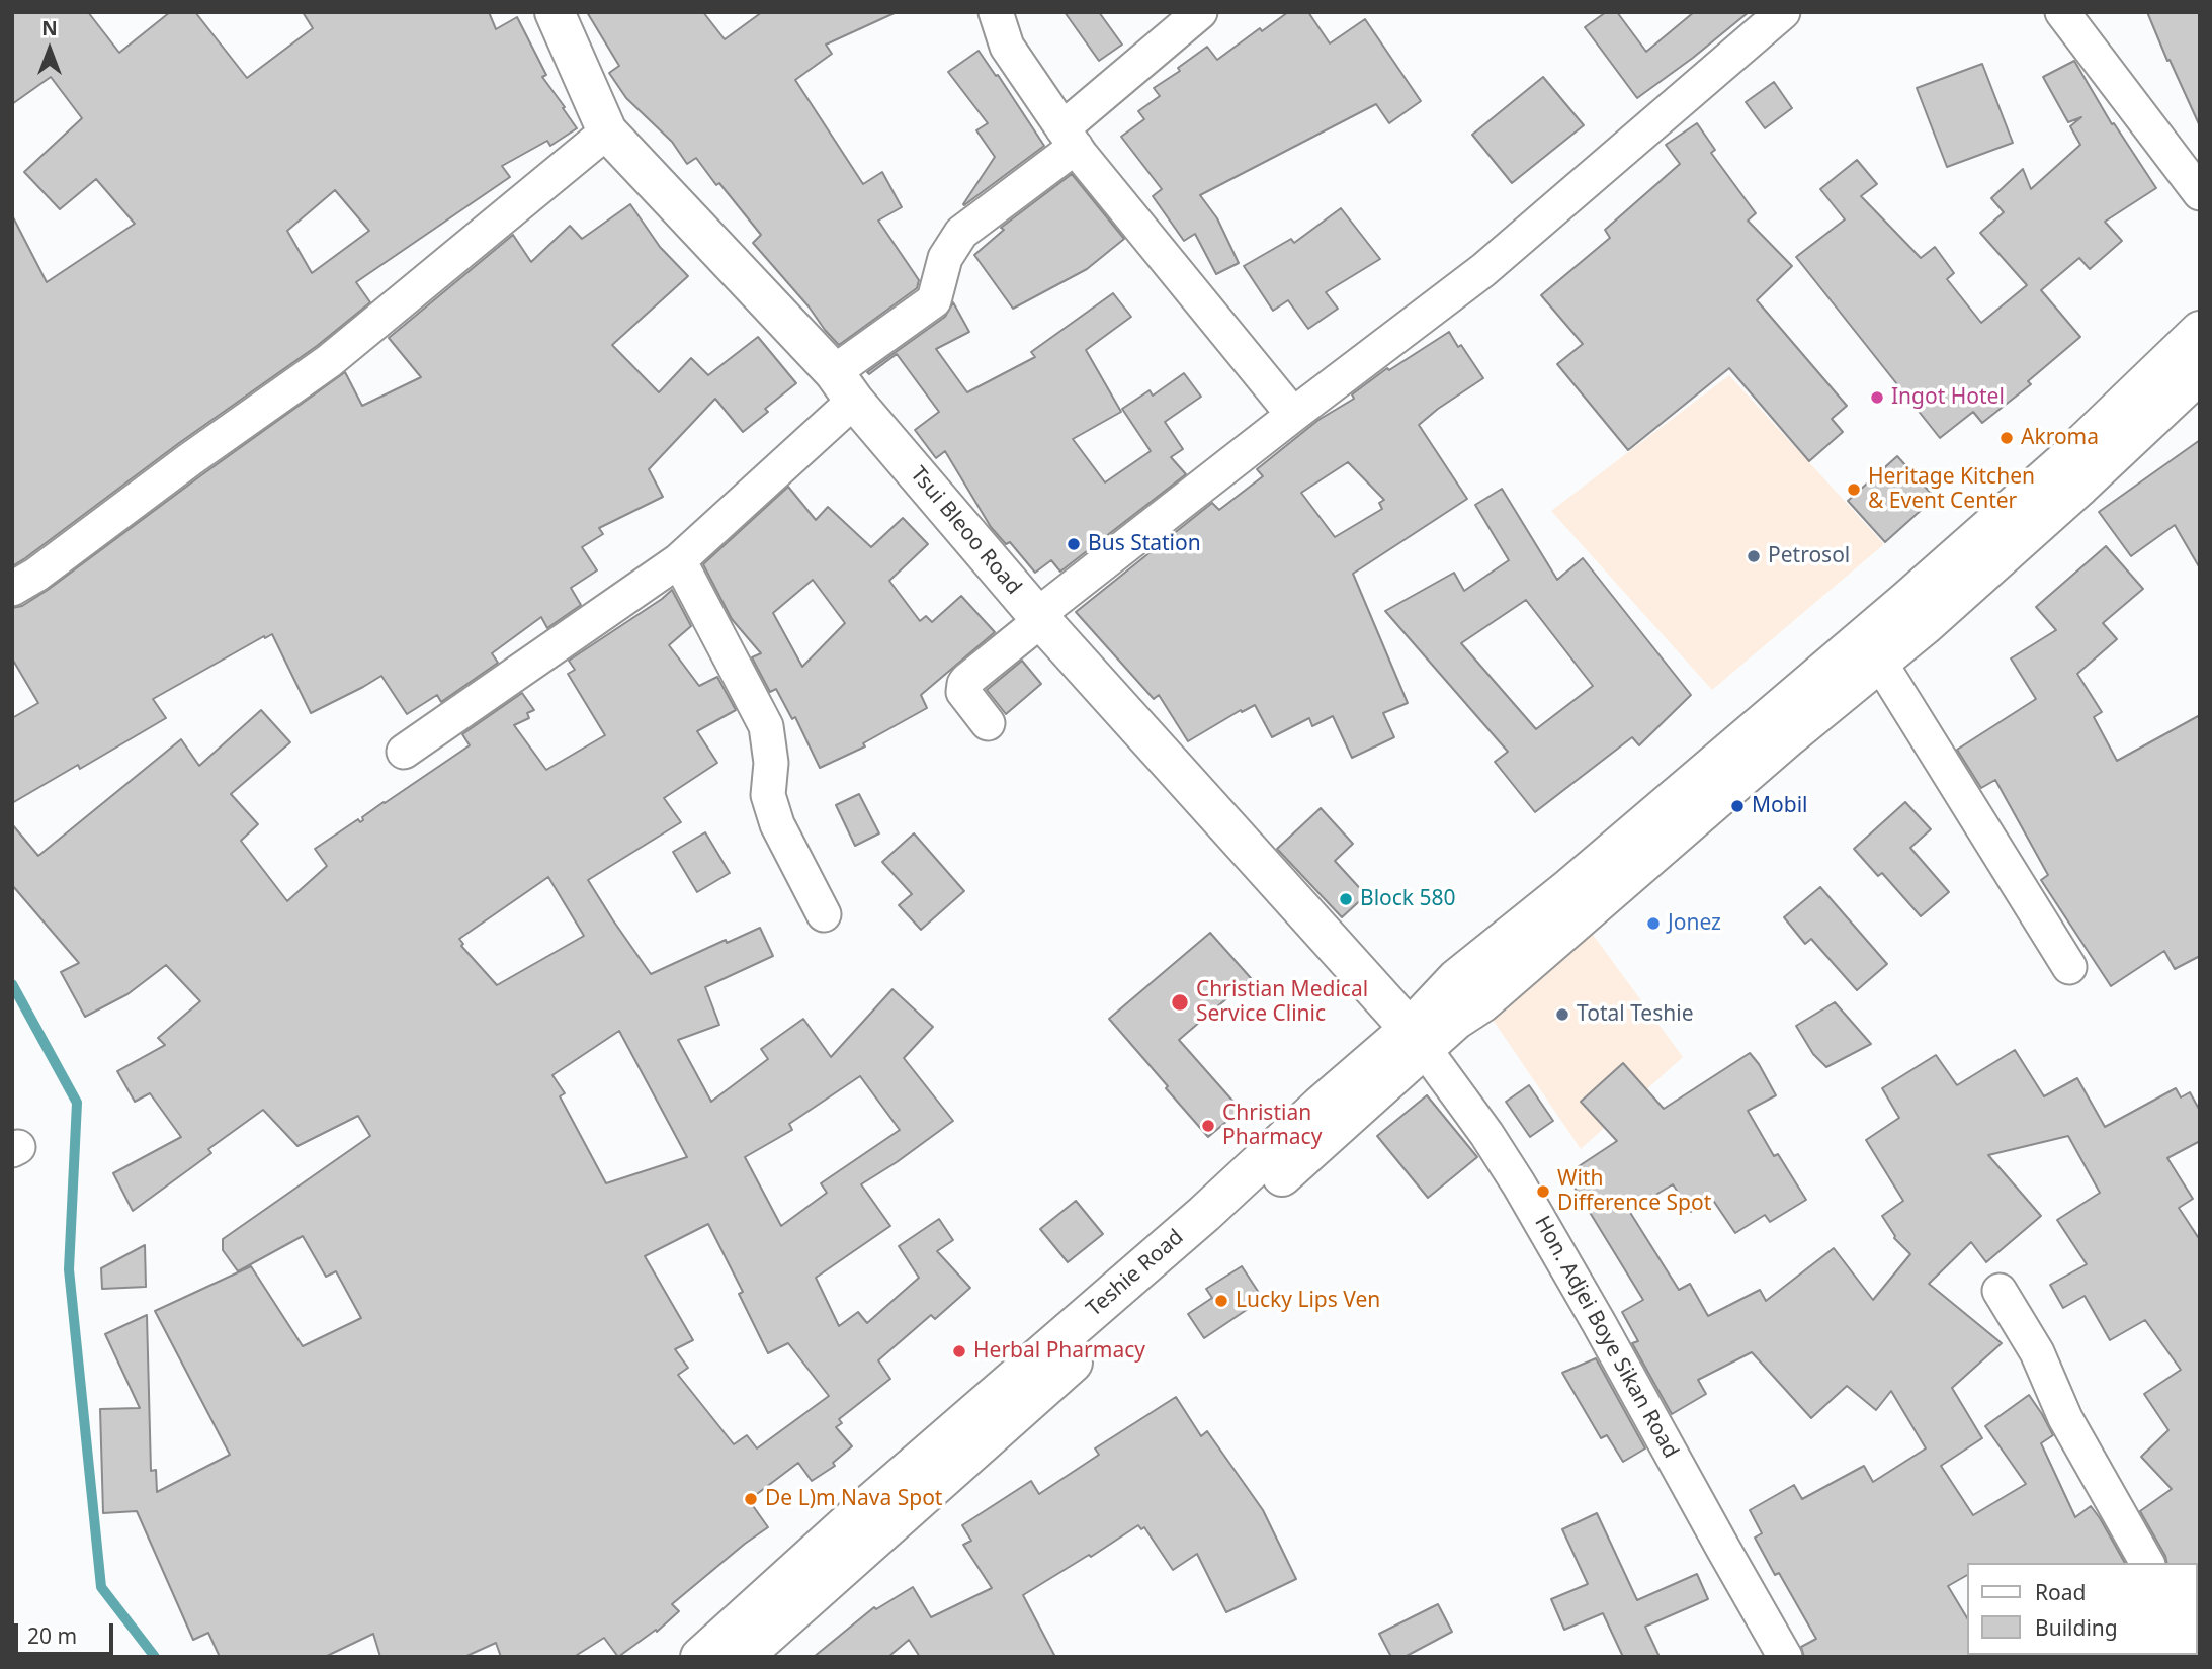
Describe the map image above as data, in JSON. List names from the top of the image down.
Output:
{
  "streets": {
    "main road": ["Tsui Bleoo Road", "Teshie Road"],
    "street": ["Hon. Adjei Boye Sikan Road"]
  },
  "crossings": [
    ["Tsui Bleoo Road", "Teshie Road"],
    ["Tsui Bleoo Road", "Hon. Adjei Boye Sikan Road"],
    ["Teshie Road", "Hon. Adjei Boye Sikan Road"]
  ],
  "places": [
    "Ingot Hotel",
    "Akroma",
    "Heritage Kitchen & Event Center",
    "Bus Station",
    "Petrosol",
    "Mobil",
    "Block 580",
    "Jonez",
    "Christian Medical Service Clinic",
    "Total Teshie",
    "Christian Pharmacy",
    "With Difference Spot",
    "Lucky Lips Ven",
    "Herbal Pharmacy",
    "De L)m Nava Spot"
  ],
  "legend": ["Road", "Building"],
  "scale_bar": "20 m",
  "north": "top"
}
